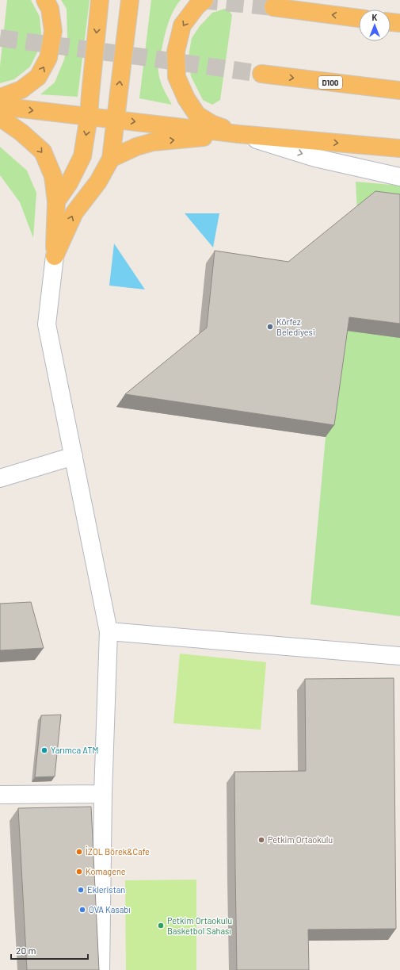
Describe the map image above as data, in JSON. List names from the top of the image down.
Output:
{
  "streets": {
    "highway": ["D100"]
  },
  "places": [
    "Körfez Belediyesi",
    "Yarımca ATM",
    "Petkim Ortaokulu",
    "İZOL Börek&Cafe",
    "Komagene",
    "Ekleristan",
    "OVA Kasabı",
    "Petkim Ortaokulu Basketbol Sahası"
  ],
  "scale_bar": "20 m",
  "north": "top"
}
